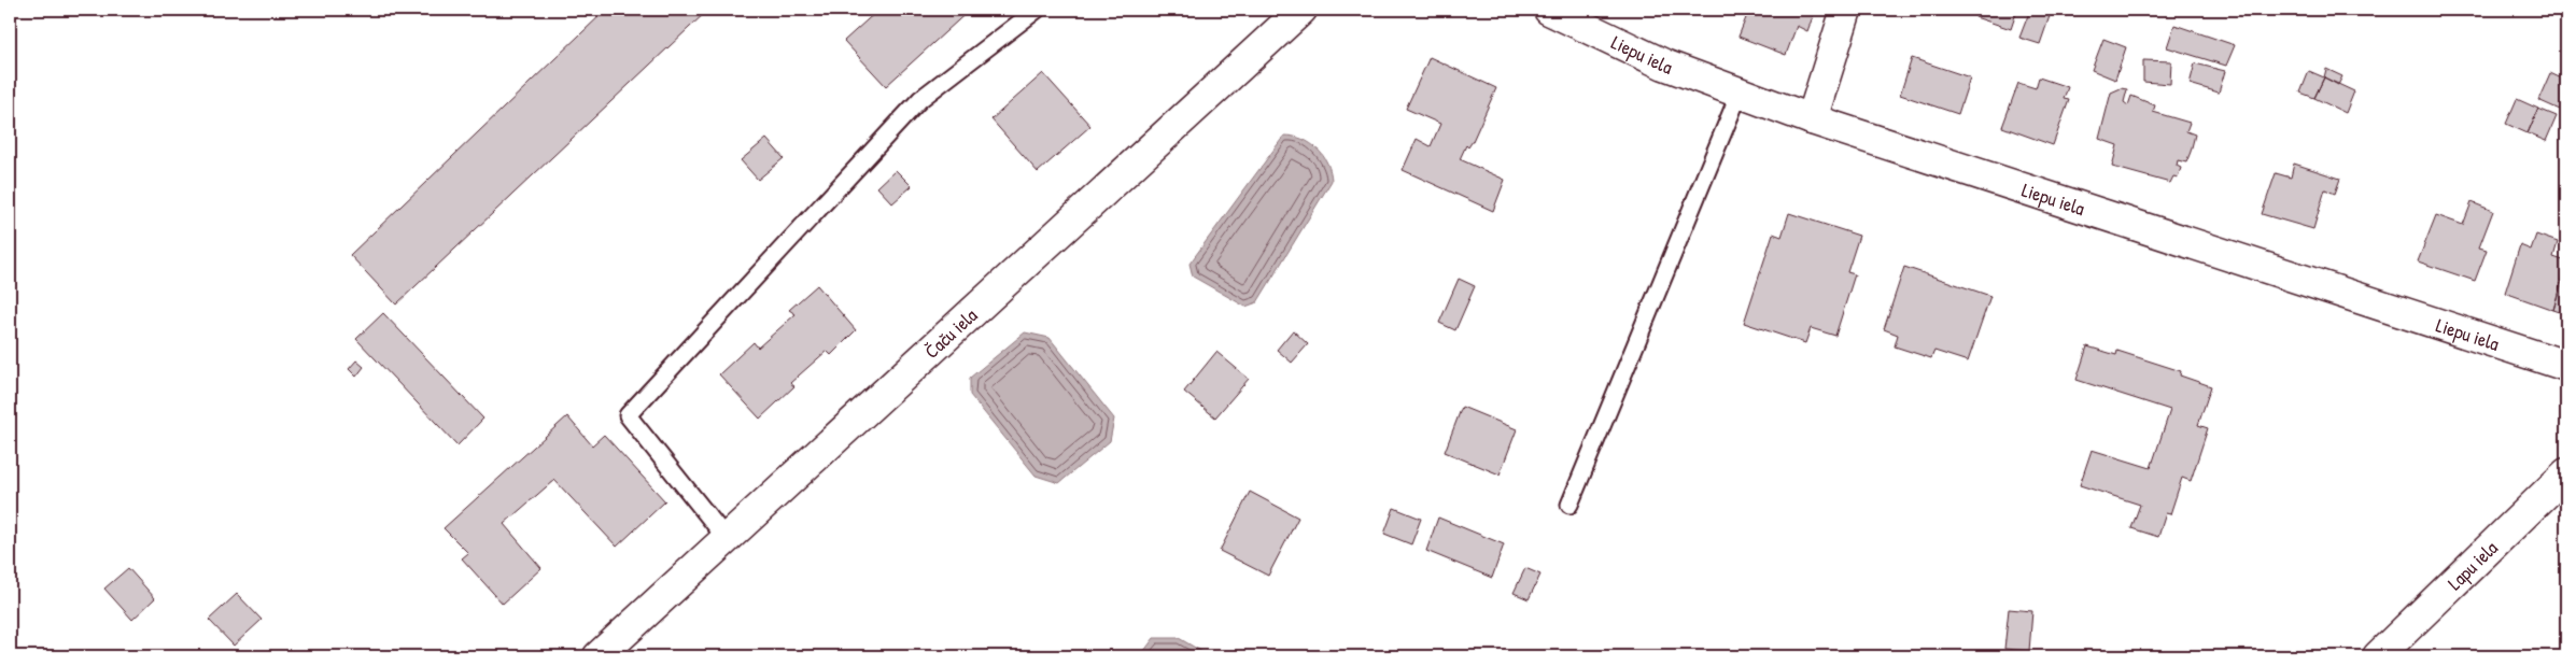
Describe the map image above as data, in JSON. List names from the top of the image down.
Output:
{
  "streets": {
    "street": ["Liepu iela", "Čaču iela", "Lapu iela"]
  }
}
